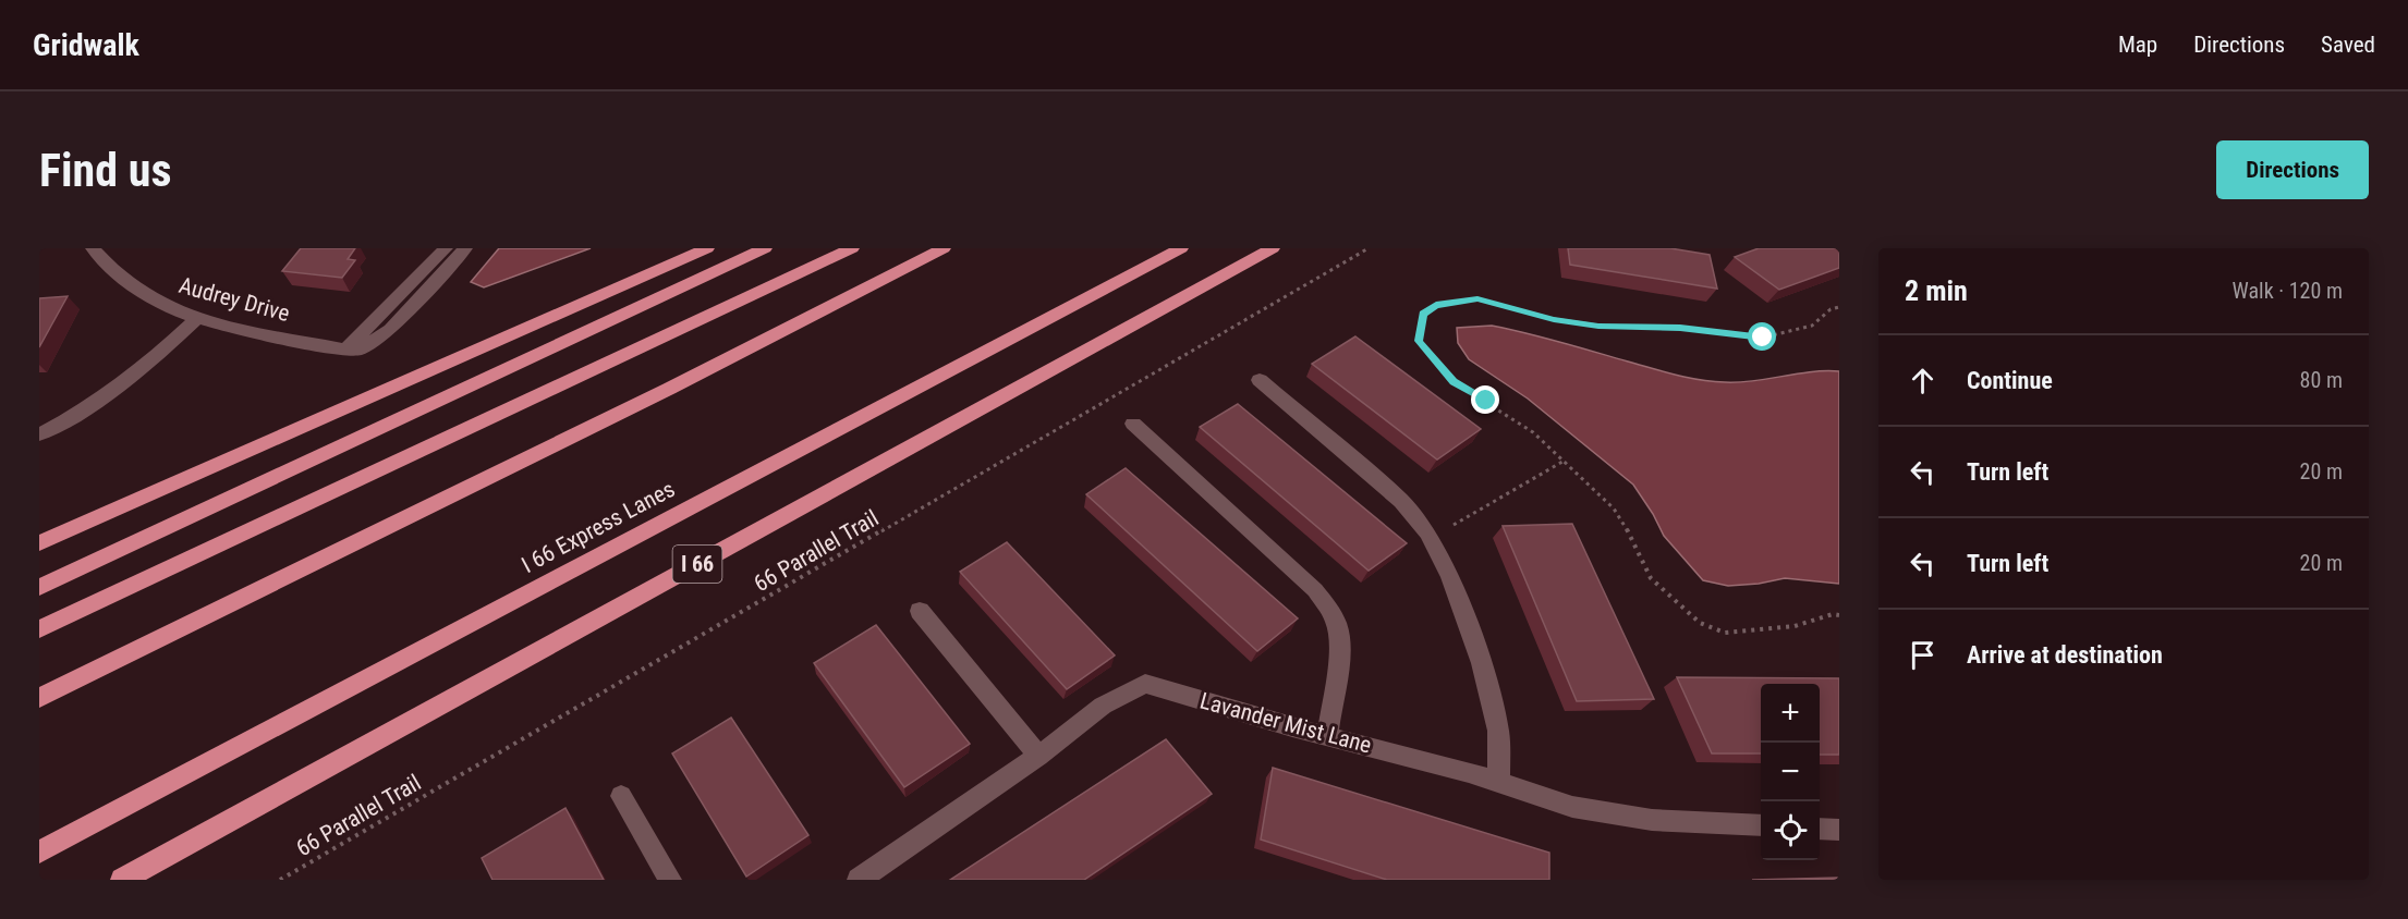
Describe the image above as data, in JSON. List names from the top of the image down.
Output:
{
  "streets": {
    "highway": ["I 66 Express Lanes", "I 66"],
    "street": ["Audrey Drive", "Lavander Mist Lane"],
    "path": ["66 Parallel Trail"]
  },
  "page": {
    "header": "Gridwalk",
    "nav": ["Map", "Directions", "Saved"],
    "buttons": "Directions",
    "title": "Find us",
    "heading": ["2 min", "Walk · 120 m"],
    "list": [
      ["Continue", "80 m"],
      ["Turn left", "20 m"],
      ["Turn left", "20 m"],
      "Arrive at destination"
    ],
    "map_buttons": ["+", "−"]
  }
}
